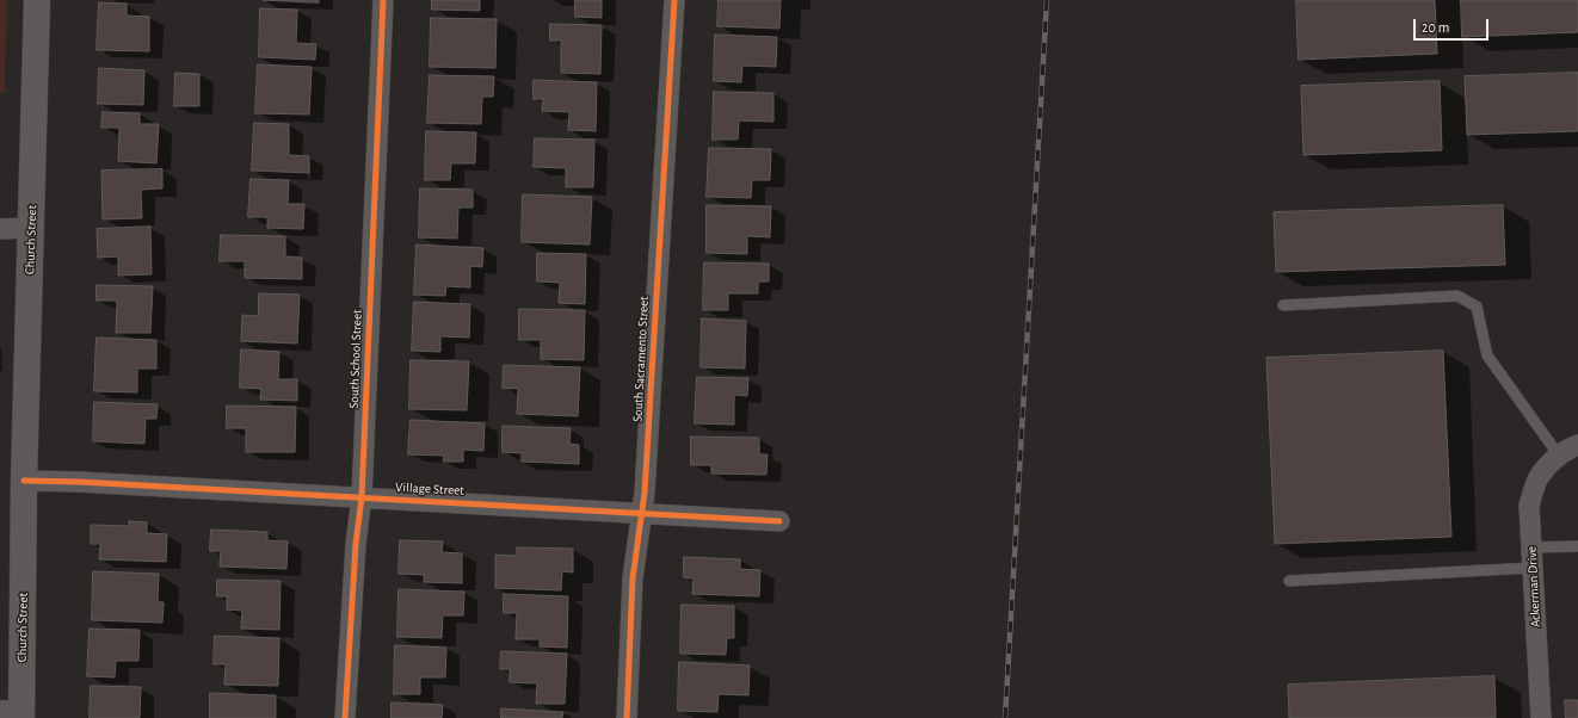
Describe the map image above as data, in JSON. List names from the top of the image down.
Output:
{
  "streets": {
    "street": [
      "Church Street",
      "South School Street",
      "South Sacramento Street",
      "Village Street",
      "Ackerman Drive"
    ]
  },
  "crossings": [
    ["Church Street", "Village Street"],
    ["South School Street", "Village Street"],
    ["South Sacramento Street", "Village Street"]
  ],
  "scale_bar": "20 m"
}
